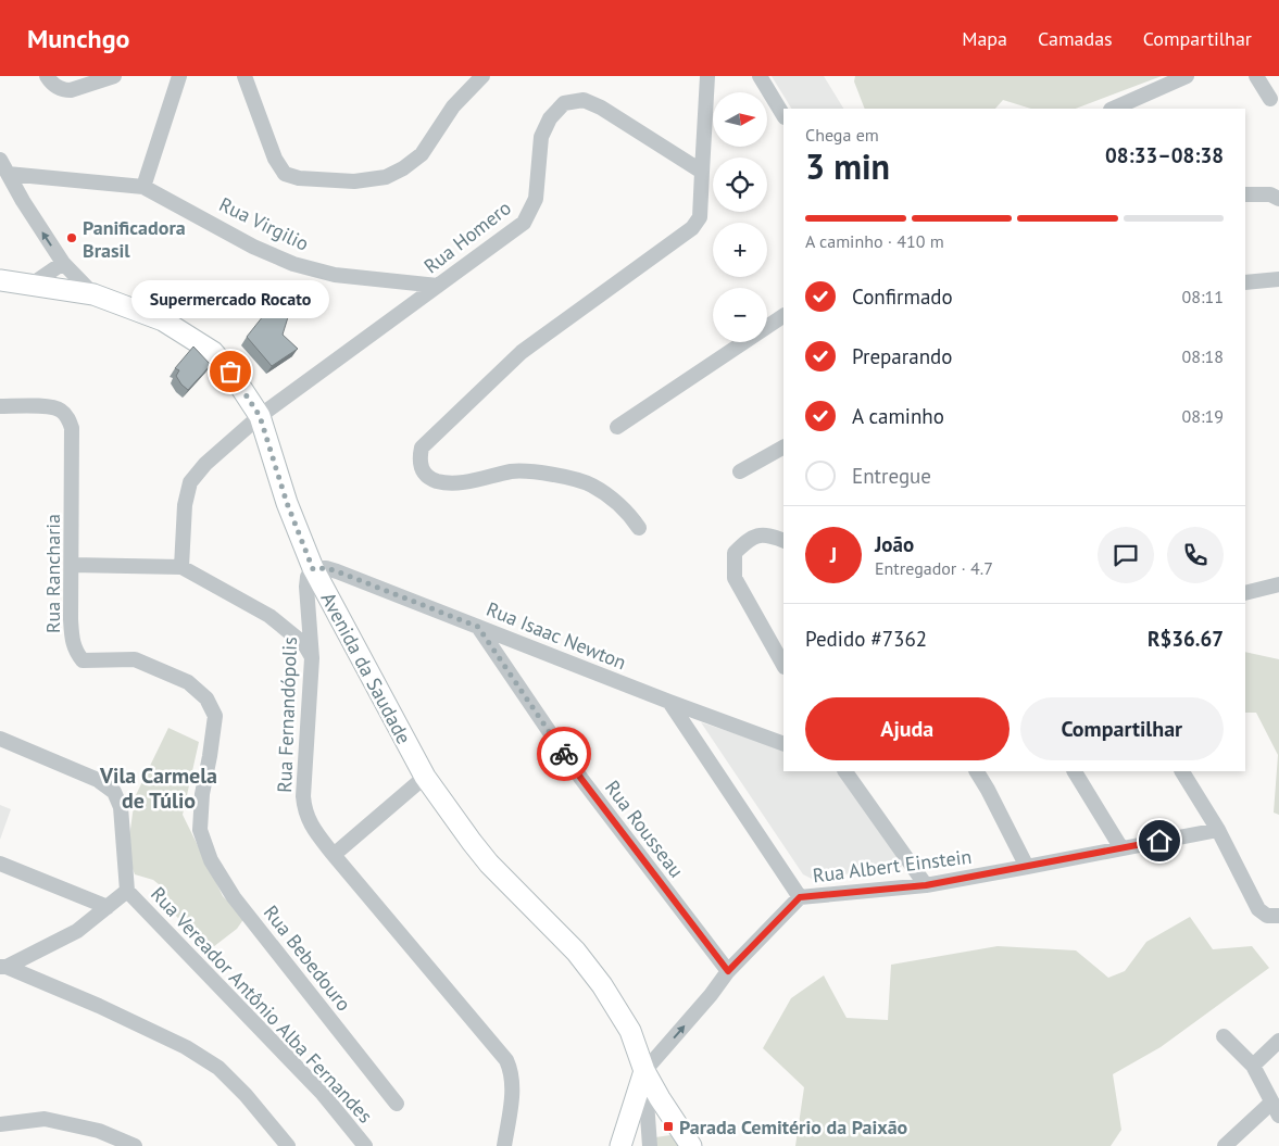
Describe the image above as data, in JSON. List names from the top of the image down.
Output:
{
  "streets": {
    "main road": ["Avenida da Saudade"],
    "street": [
      "Rua Virgilio",
      "Rua Homero",
      "Rua Rancharia",
      "Rua Isaac Newton",
      "Rua Fernandópolis",
      "Rua Rousseau",
      "Rua Albert Einstein",
      "Rua Bebedouro",
      "Rua Vereador Antônio Alba Fernandes"
    ]
  },
  "crossings": [
    ["Rua Virgilio", "Rua Homero"],
    ["Rua Homero", "Avenida da Saudade"],
    ["Rua Rancharia", "Rua Bebedouro"],
    ["Rua Isaac Newton", "Avenida da Saudade"],
    ["Rua Isaac Newton", "Rua Fernandópolis"],
    ["Rua Isaac Newton", "Rua Rousseau"],
    ["Avenida da Saudade", "Rua Fernandópolis"],
    ["Avenida da Saudade", "Rua Albert Einstein"],
    ["Rua Rousseau", "Rua Albert Einstein"]
  ],
  "districts": ["Vila Carmela de Túlio"],
  "places": {
    "other": ["Panificadora Brasil", "Supermercado Rocato"],
    "transit": ["Parada Cemitério da Paixão"]
  },
  "north": "right",
  "page": {
    "header": "Munchgo",
    "nav": ["Mapa", "Camadas", "Compartilhar"],
    "map_buttons": ["+", "−"],
    "heading": ["3 min", "Chega em", "08:33–08:38"],
    "panel": [
      "João",
      "Entregador · 4.7",
      "Pedido #7362",
      "R$36.67"
    ],
    "bar": "A caminho · 410 m",
    "list": [
      ["Confirmado", "08:11"],
      ["Preparando", "08:18"],
      ["A caminho", "08:19"],
      "Entregue"
    ],
    "bubble": "Supermercado Rocato",
    "round": "J",
    "buttons": ["Ajuda", "Compartilhar"]
  }
}
